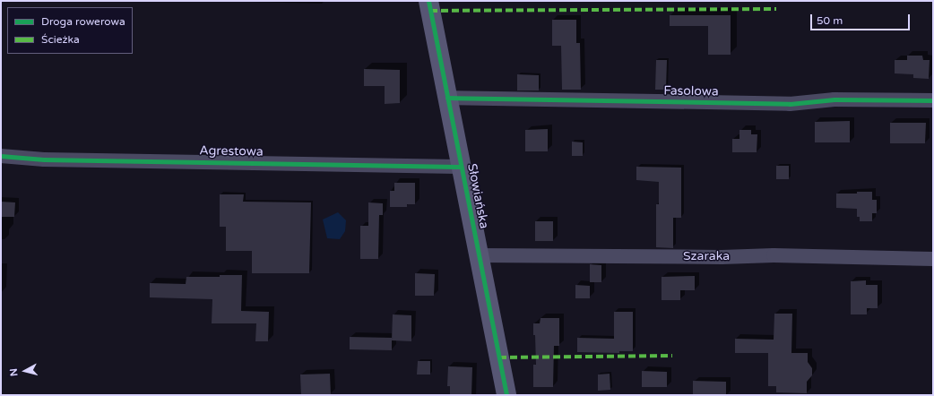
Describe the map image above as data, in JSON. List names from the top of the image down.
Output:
{
  "streets": {
    "street": [
      "Fasolowa",
      "Agrestowa",
      "Słowiańska",
      "Szaraka"
    ]
  },
  "crossings": [
    ["Fasolowa", "Słowiańska"],
    ["Agrestowa", "Słowiańska"],
    ["Słowiańska", "Szaraka"]
  ],
  "legend": ["Droga rowerowa", "Ścieżka"],
  "scale_bar": "50 m",
  "north": "left"
}
